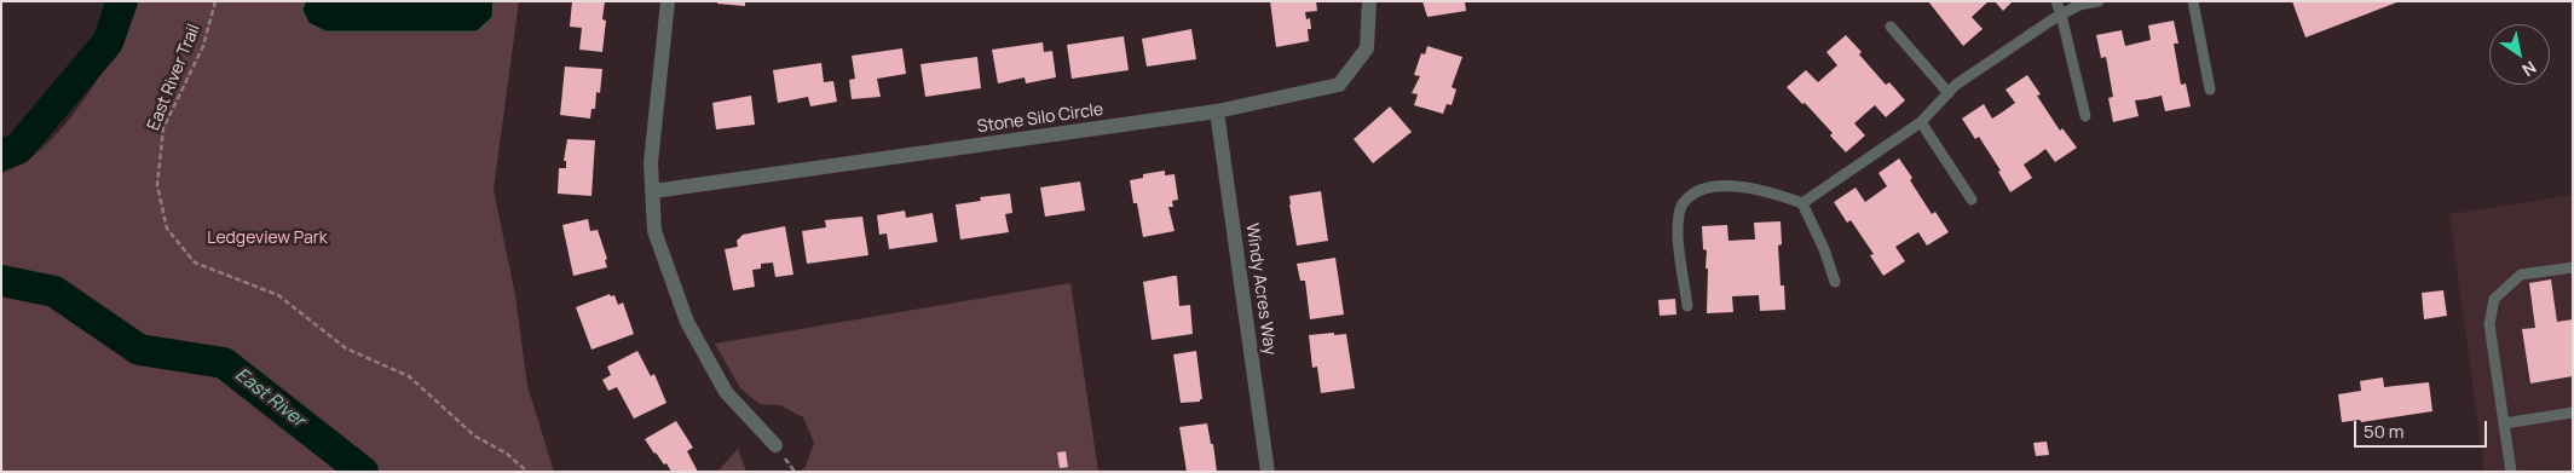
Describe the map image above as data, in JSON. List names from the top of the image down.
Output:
{
  "streets": {
    "street": ["Stone Silo Circle", "Windy Acres Way"],
    "path": ["East River Trail"]
  },
  "crossings": [
    ["Stone Silo Circle", "Windy Acres Way"]
  ],
  "water": ["East River"],
  "parks": ["Ledgeview Park"],
  "scale_bar": "50 m",
  "north": "bottom right"
}
